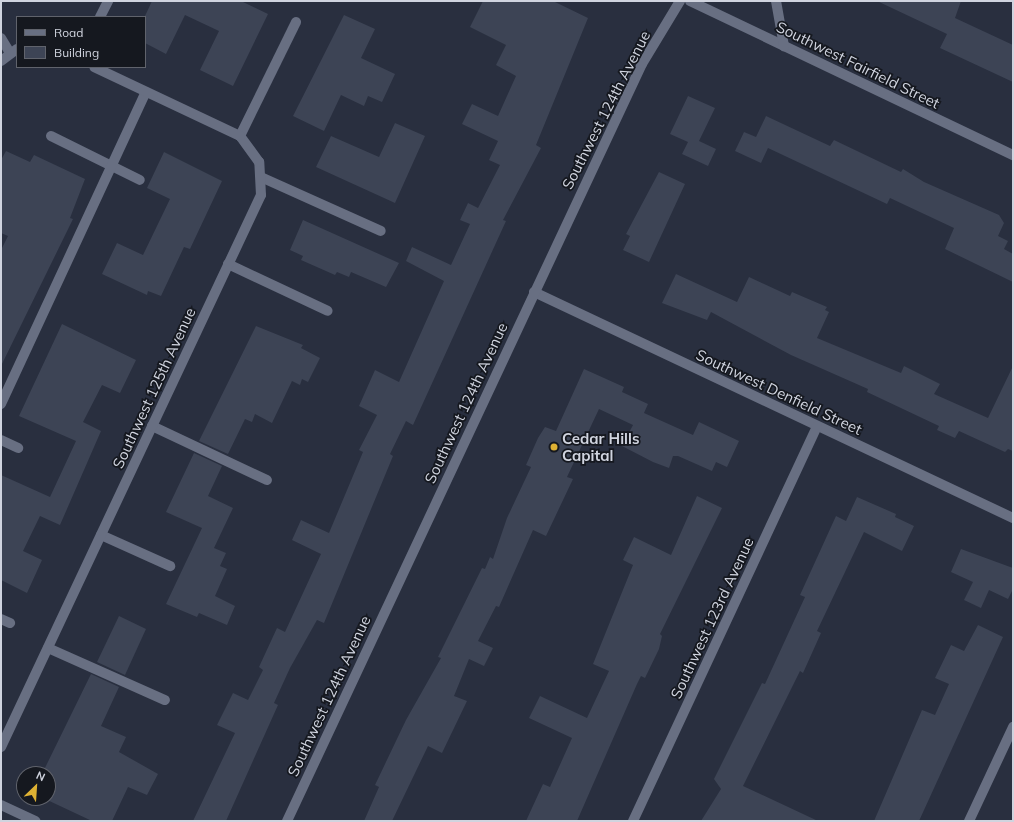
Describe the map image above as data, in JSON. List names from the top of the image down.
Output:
{
  "streets": {
    "street": [
      "Southwest Fairfield Street",
      "Southwest 124th Avenue",
      "Southwest 125th Avenue",
      "Southwest Denfield Street",
      "Southwest 123rd Avenue"
    ]
  },
  "crossings": [
    ["Southwest 124th Avenue", "Southwest Denfield Street"],
    ["Southwest Denfield Street", "Southwest 123rd Avenue"]
  ],
  "places": ["Cedar Hills Capital"],
  "legend": ["Road", "Building"],
  "north": "top right"
}
